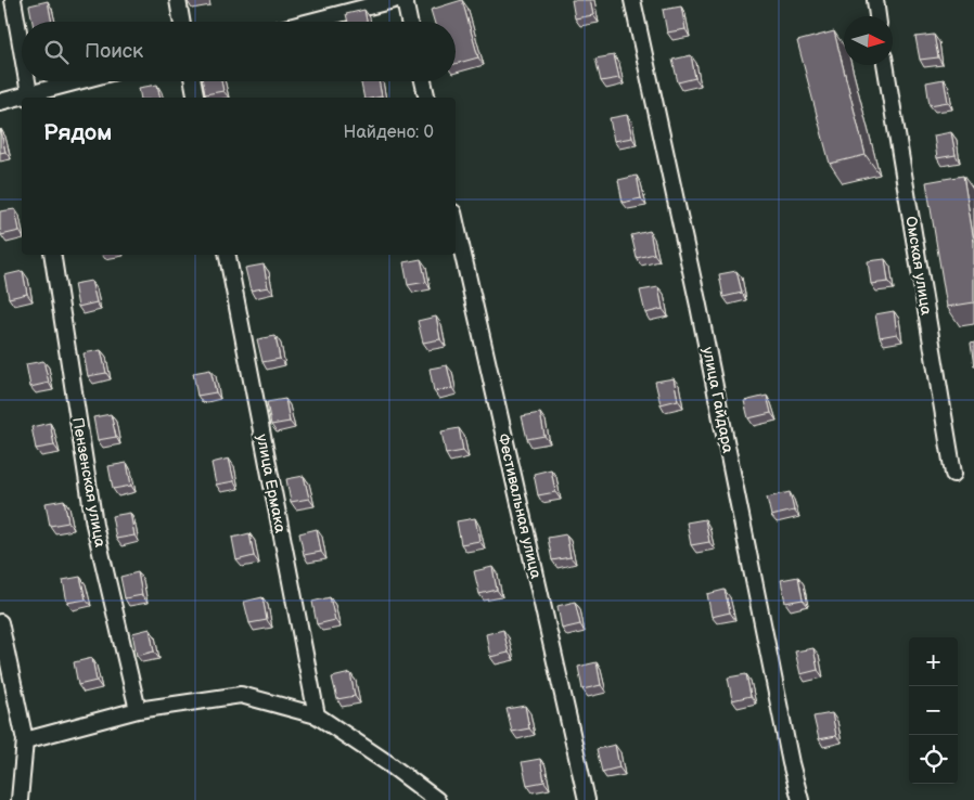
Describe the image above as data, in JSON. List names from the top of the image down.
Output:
{
  "streets": {
    "street": [
      "Омская улица",
      "улица Гайдара",
      "Пензенская улица",
      "улица Ермака",
      "Фестивальная улица"
    ]
  },
  "north": "right",
  "page": {
    "search": "Поиск",
    "heading": ["Рядом", "Найдено: 0"],
    "map_buttons": ["+", "−"]
  }
}
